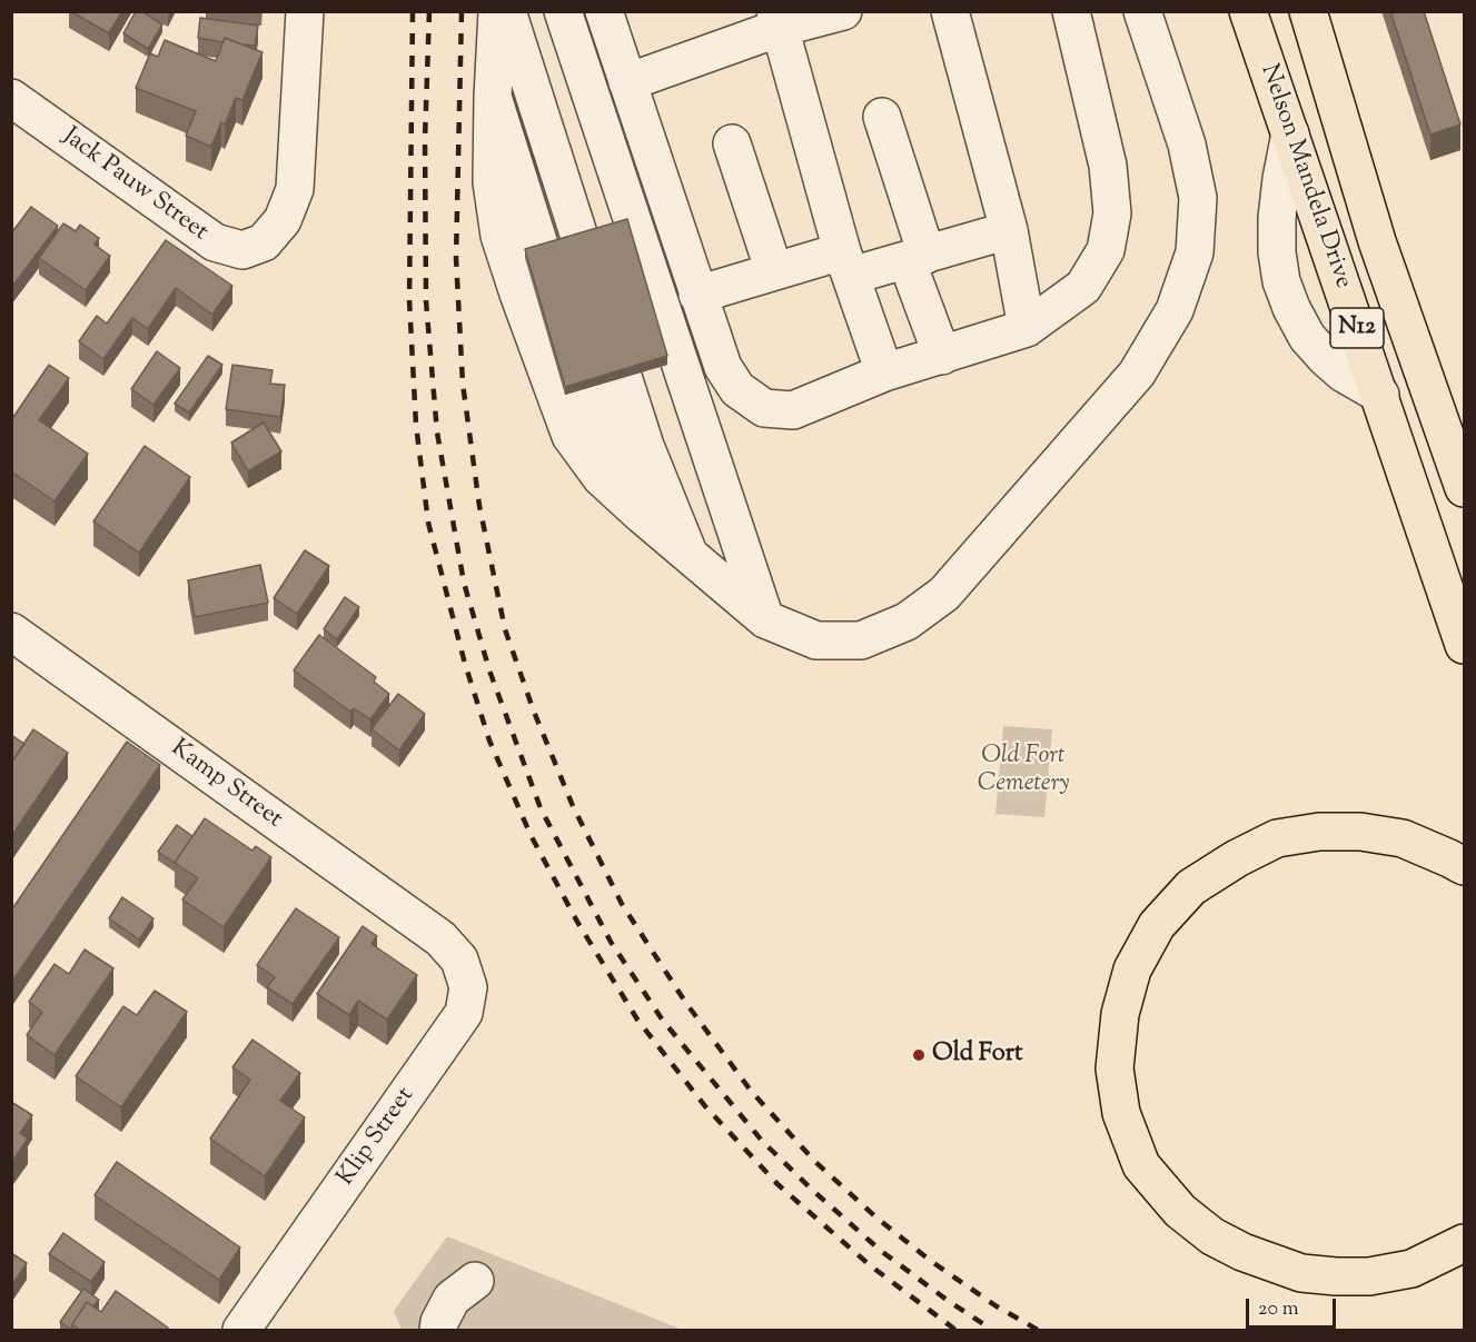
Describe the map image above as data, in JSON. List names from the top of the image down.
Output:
{
  "streets": {
    "highway": ["Nelson Mandela Drive", "N12"],
    "street": ["Jack Pauw Street", "Kamp Street", "Klip Street"]
  },
  "crossings": [
    ["Kamp Street", "Klip Street"]
  ],
  "parks": ["Old Fort Cemetery"],
  "places": ["Old Fort"],
  "scale_bar": "20 m"
}
